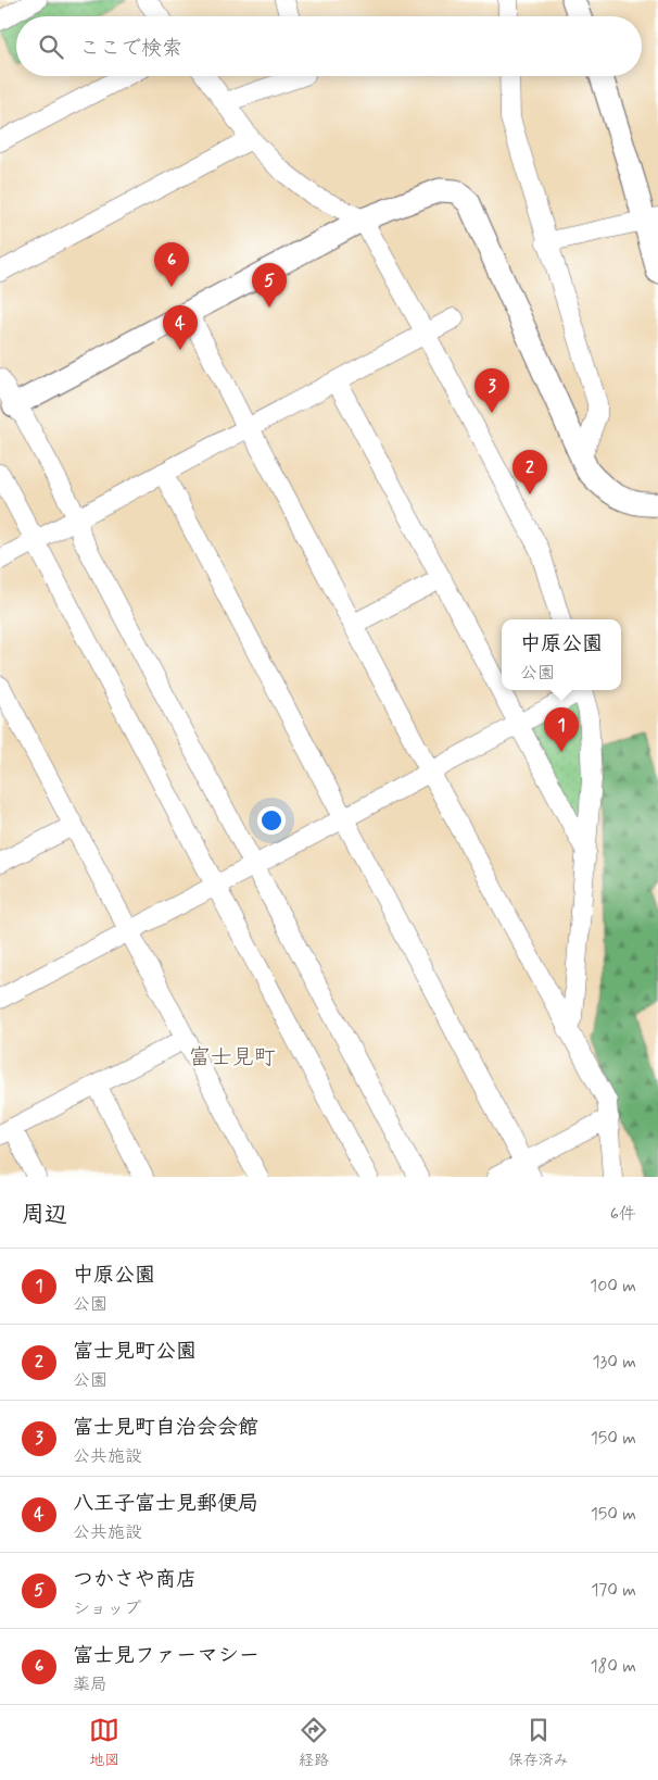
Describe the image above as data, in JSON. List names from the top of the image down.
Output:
{
  "districts": ["富士見町"],
  "page": {
    "search": "ここで検索",
    "pins": [
      "6",
      "5",
      "4",
      "3",
      "2",
      "1"
    ],
    "popup": ["中原公園", "公園"],
    "heading": ["周辺", "6件"],
    "list": [
      {
        "mark": "1",
        "name": "中原公園",
        "note": "公園",
        "value": "100 m"
      },
      {
        "mark": "2",
        "name": "富士見町公園",
        "note": "公園",
        "value": "130 m"
      },
      {
        "mark": "3",
        "name": "富士見町自治会会館",
        "note": "公共施設",
        "value": "150 m"
      },
      {
        "mark": "4",
        "name": "八王子富士見郵便局",
        "note": "公共施設",
        "value": "150 m"
      },
      {
        "mark": "5",
        "name": "つかさや商店",
        "note": "ショップ",
        "value": "170 m"
      },
      {
        "mark": "6",
        "name": "富士見ファーマシー",
        "note": "薬局",
        "value": "180 m"
      }
    ],
    "nav": ["地図", "経路", "保存済み"]
  }
}
